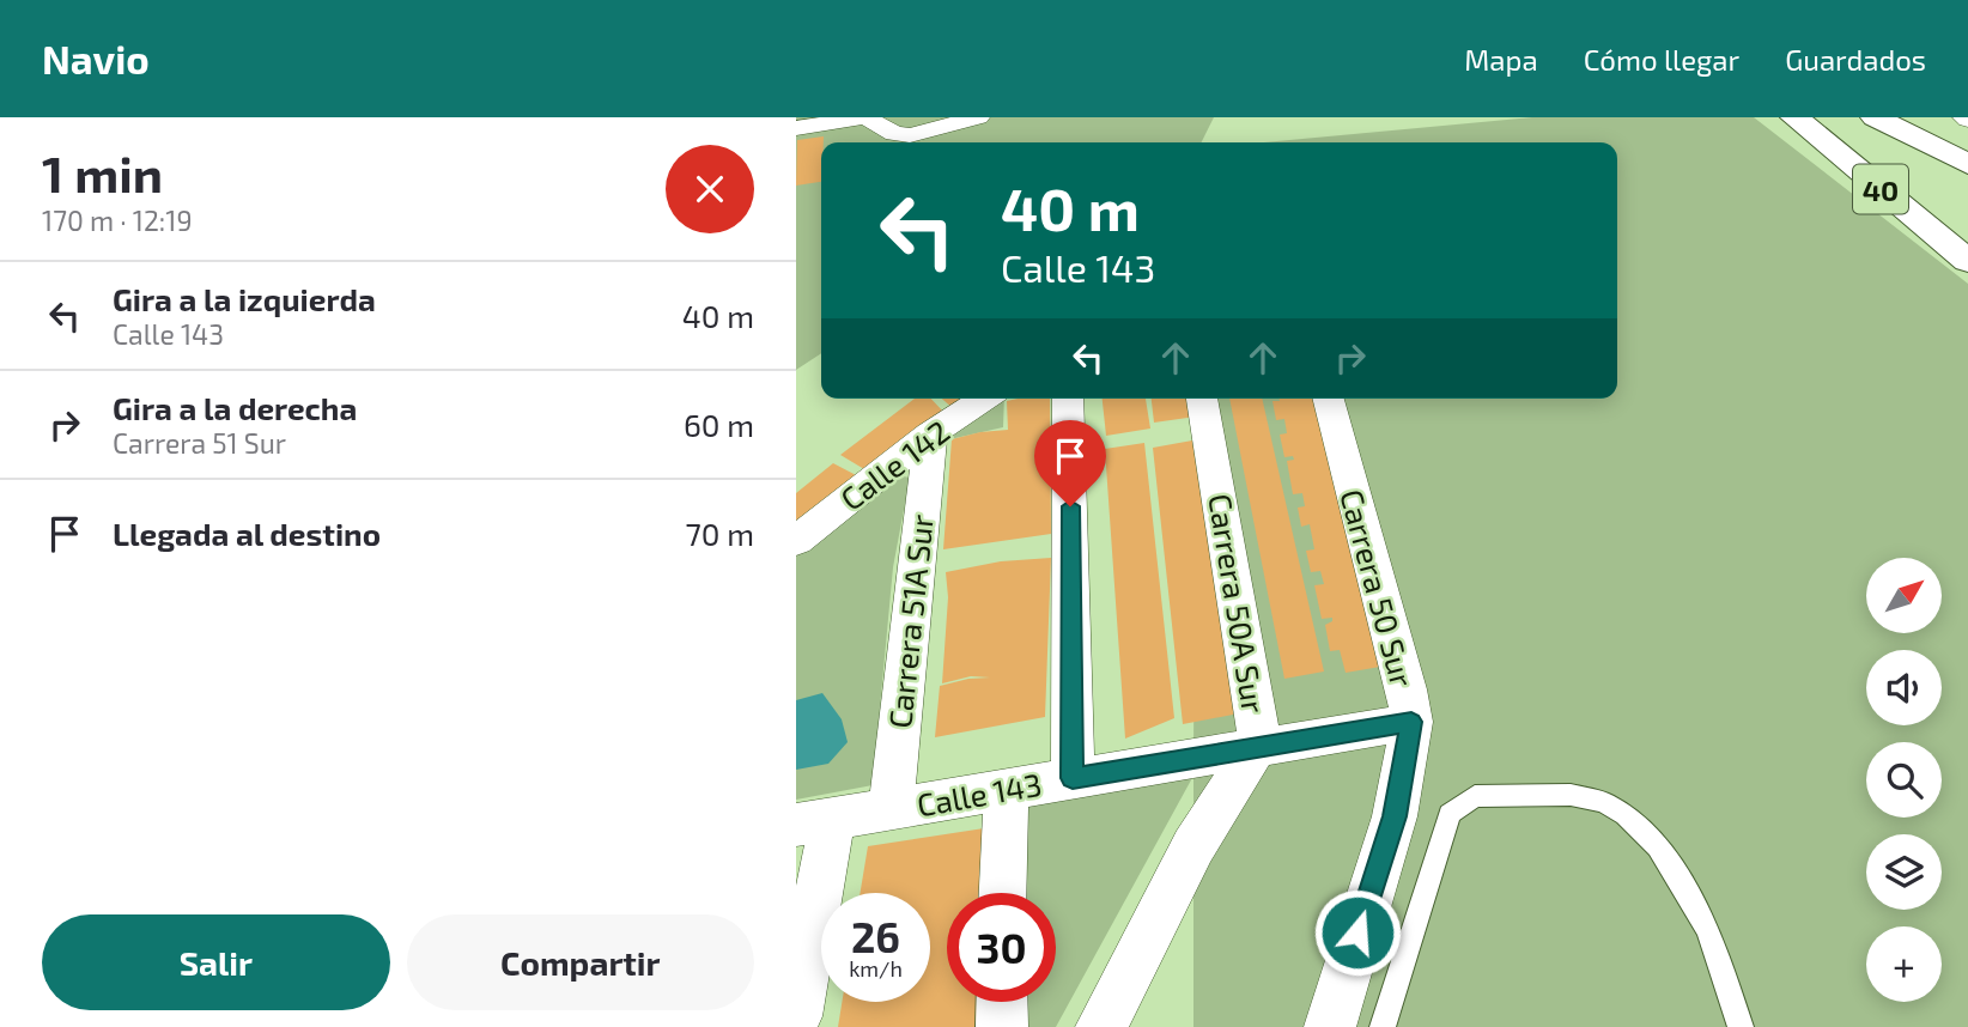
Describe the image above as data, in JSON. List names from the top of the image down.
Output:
{
  "streets": {
    "main road": ["40"],
    "street": [
      "Calle 142",
      "Carrera 50 Sur",
      "Carrera 50A Sur",
      "Carrera 51A Sur",
      "Calle 143"
    ]
  },
  "crossings": [
    ["Calle 142", "Carrera 51A Sur"],
    ["Carrera 50 Sur", "Calle 143"],
    ["Carrera 50A Sur", "Calle 143"],
    ["Carrera 51A Sur", "Calle 143"]
  ],
  "north": "top right",
  "page": {
    "header": "Navio",
    "nav": ["Mapa", "Cómo llegar", "Guardados"],
    "heading": ["1 min", "170 m · 12:19"],
    "turn": ["40 m", "Calle 143"],
    "list": [
      {
        "name": "Gira a la izquierda",
        "note": "Calle 143",
        "value": "40 m"
      },
      {
        "name": "Gira a la derecha",
        "note": "Carrera 51 Sur",
        "value": "60 m"
      },
      {
        "name": "Llegada al destino",
        "value": "70 m"
      }
    ],
    "map_buttons": "+",
    "speed": "26 km/h",
    "limit": "30",
    "buttons": ["Salir", "Compartir"]
  }
}
